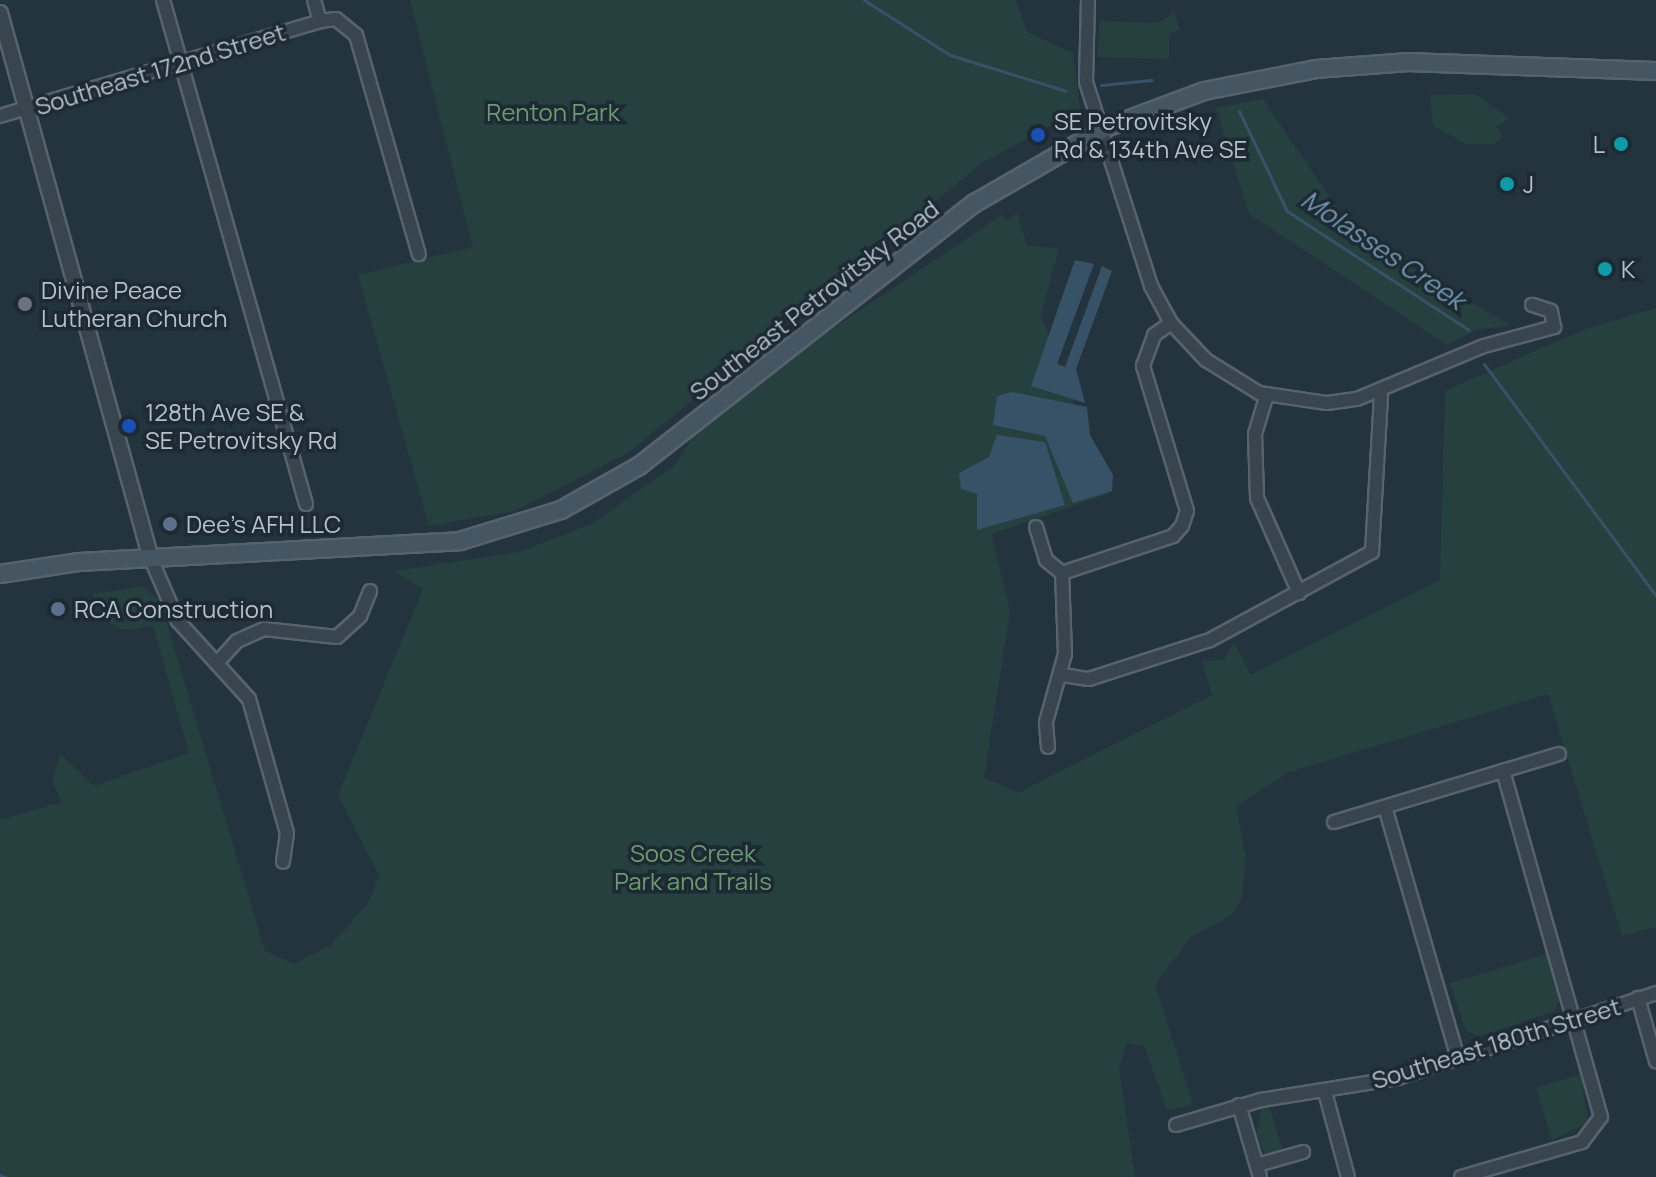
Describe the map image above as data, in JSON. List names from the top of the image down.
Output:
{
  "streets": {
    "main road": ["Southeast Petrovitsky Road"],
    "street": ["Southeast 172nd Street", "Southeast 180th Street"]
  },
  "water": ["Molasses Creek"],
  "parks": ["Renton Park", "Soos Creek Park and Trails"],
  "places": [
    "SE Petrovitsky Rd & 134th Ave SE",
    "L",
    "J",
    "K",
    "Divine Peace Lutheran Church",
    "128th Ave SE & SE Petrovitsky Rd",
    "Dee's AFH LLC",
    "RCA Construction"
  ]
}
